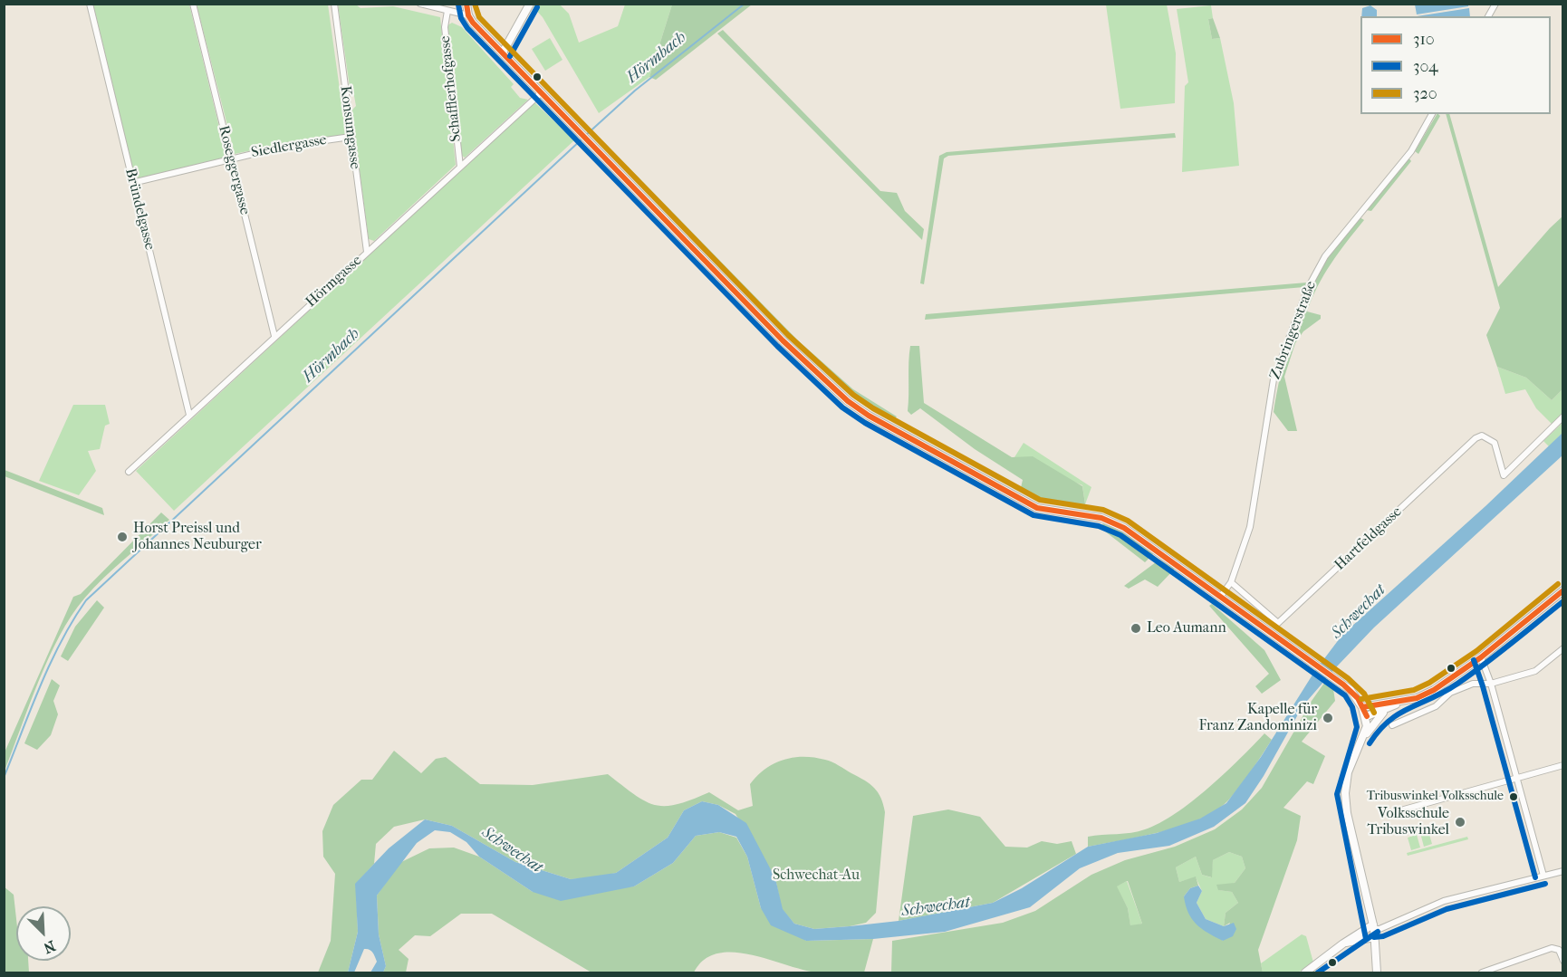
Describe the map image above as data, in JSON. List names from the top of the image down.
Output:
{
  "streets": {
    "street": [
      "Schafflerhofgasse",
      "Konsumgasse",
      "Siedlergasse",
      "Roseggergasse",
      "Bründelgasse",
      "Hörmgasse",
      "Zubringerstraße",
      "Hartfeldgasse"
    ]
  },
  "crossings": [
    ["Schafflerhofgasse", "Hörmgasse"],
    ["Konsumgasse", "Siedlergasse"],
    ["Konsumgasse", "Hörmgasse"],
    ["Siedlergasse", "Roseggergasse"],
    ["Siedlergasse", "Bründelgasse"],
    ["Roseggergasse", "Hörmgasse"],
    ["Bründelgasse", "Hörmgasse"],
    ["Zubringerstraße", "Hartfeldgasse"]
  ],
  "water": ["Hörmbach", "Schwechat"],
  "parks": ["Schwechat-Au"],
  "places": [
    "Horst Preissl und Johannes Neuburger",
    "Leo Aumann",
    "Kapelle für Franz Zandominizi",
    "Tribuswinkel Volksschule",
    "Volksschule Tribuswinkel"
  ],
  "lines": ["transit line 310", "transit line 320", "transit line 304"],
  "legend": ["310", "304", "320"],
  "north": "bottom right"
}
